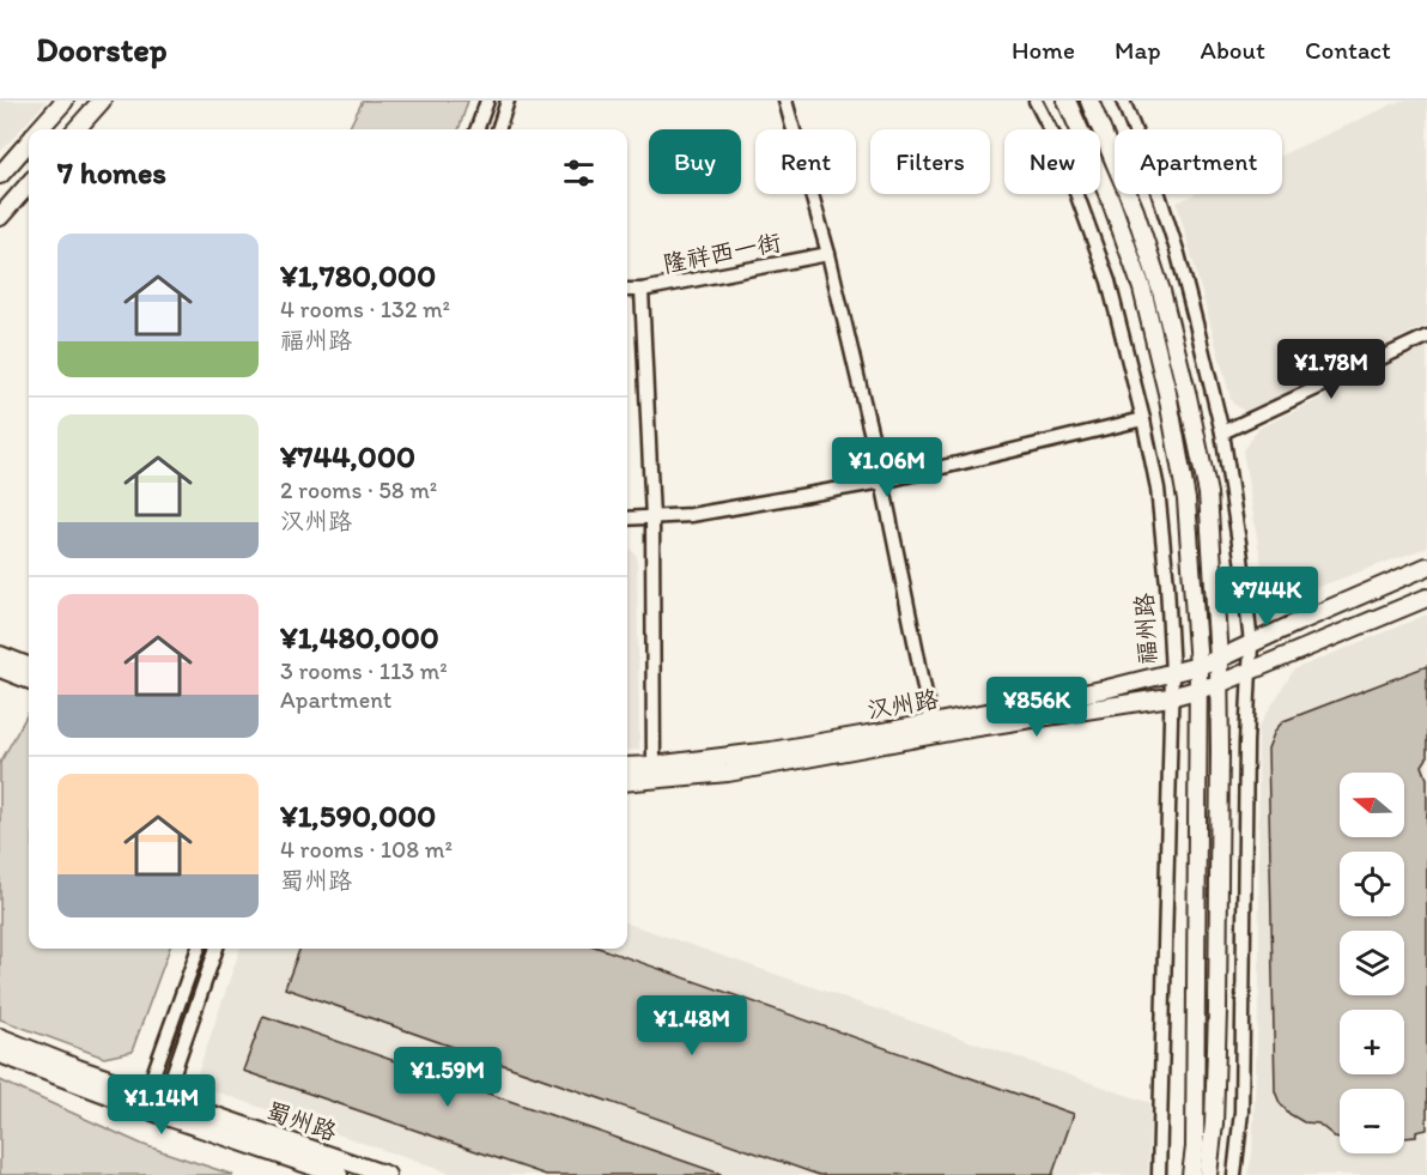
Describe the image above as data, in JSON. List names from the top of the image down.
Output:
{
  "streets": {
    "main road": ["福州路", "汉州路", "蜀州路"],
    "street": ["隆祥西一街"]
  },
  "crossings": [
    ["福州路", "汉州路"]
  ],
  "north": "left",
  "page": {
    "header": "Doorstep",
    "nav": [
      "Home",
      "Map",
      "About",
      "Contact"
    ],
    "chip": [
      "Buy",
      "Rent",
      "Filters",
      "New",
      "Apartment"
    ],
    "heading": "7 homes",
    "list": [
      {
        "name": "¥1,780,000",
        "note": "4 rooms · 132 m² · 福州路"
      },
      {
        "name": "¥744,000",
        "note": "2 rooms · 58 m² · 汉州路"
      },
      {
        "name": "¥1,480,000",
        "note": "3 rooms · 113 m² · Apartment"
      },
      {
        "name": "¥1,590,000",
        "note": "4 rooms · 108 m² · 蜀州路"
      }
    ],
    "price": [
      "¥1.78M",
      "¥1.06M",
      "¥744K",
      "¥856K",
      "¥1.48M",
      "¥1.59M",
      "¥1.14M"
    ],
    "map_buttons": ["+", "−"]
  }
}
